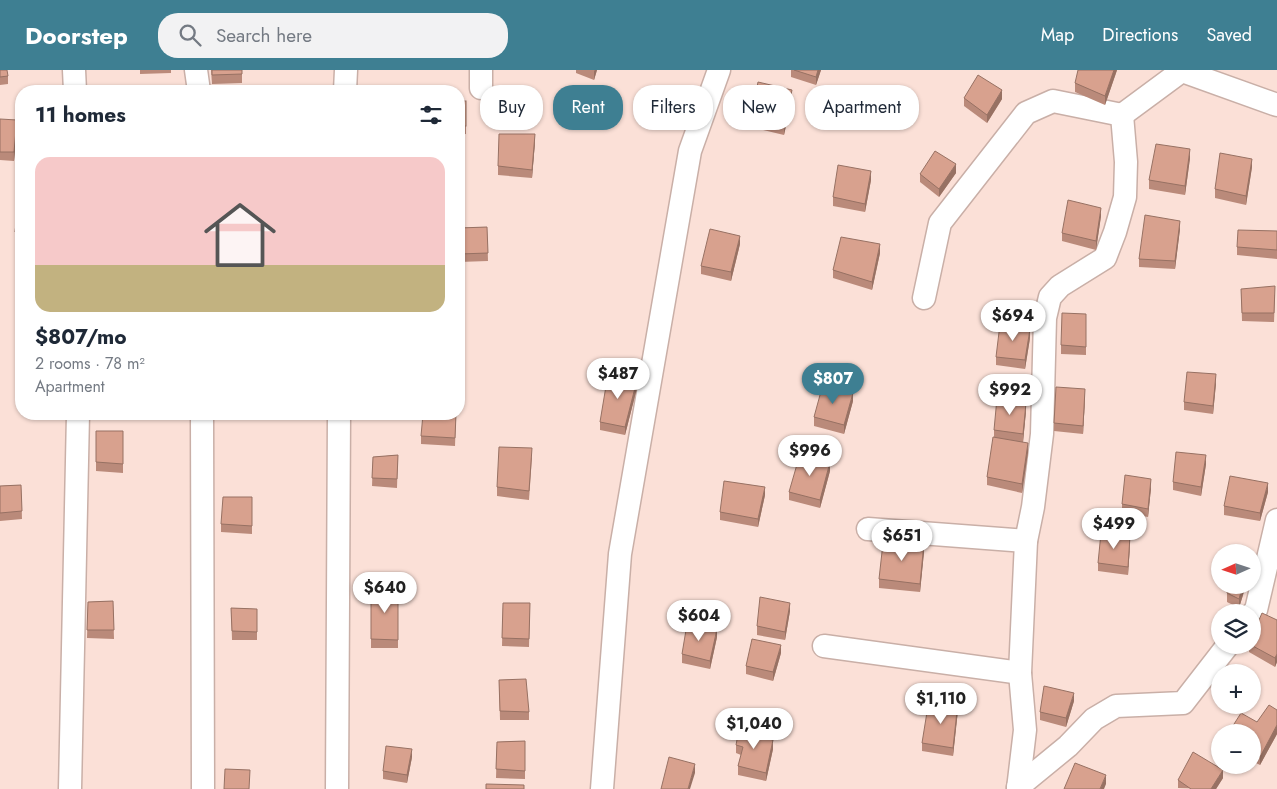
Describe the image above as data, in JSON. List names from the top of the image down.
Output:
{
  "north": "left",
  "page": {
    "header": "Doorstep",
    "search": "Search here",
    "nav": ["Map", "Directions", "Saved"],
    "chip": [
      "Buy",
      "Rent",
      "Filters",
      "New",
      "Apartment"
    ],
    "heading": "11 homes",
    "list": [
      {
        "name": "$807/mo",
        "note": "2 rooms · 78 m² · Apartment"
      }
    ],
    "price": [
      "$694",
      "$487",
      "$807",
      "$992",
      "$996",
      "$499",
      "$651",
      "$640",
      "$604",
      "$1,110",
      "$1,040"
    ],
    "map_buttons": ["+", "−"]
  }
}
